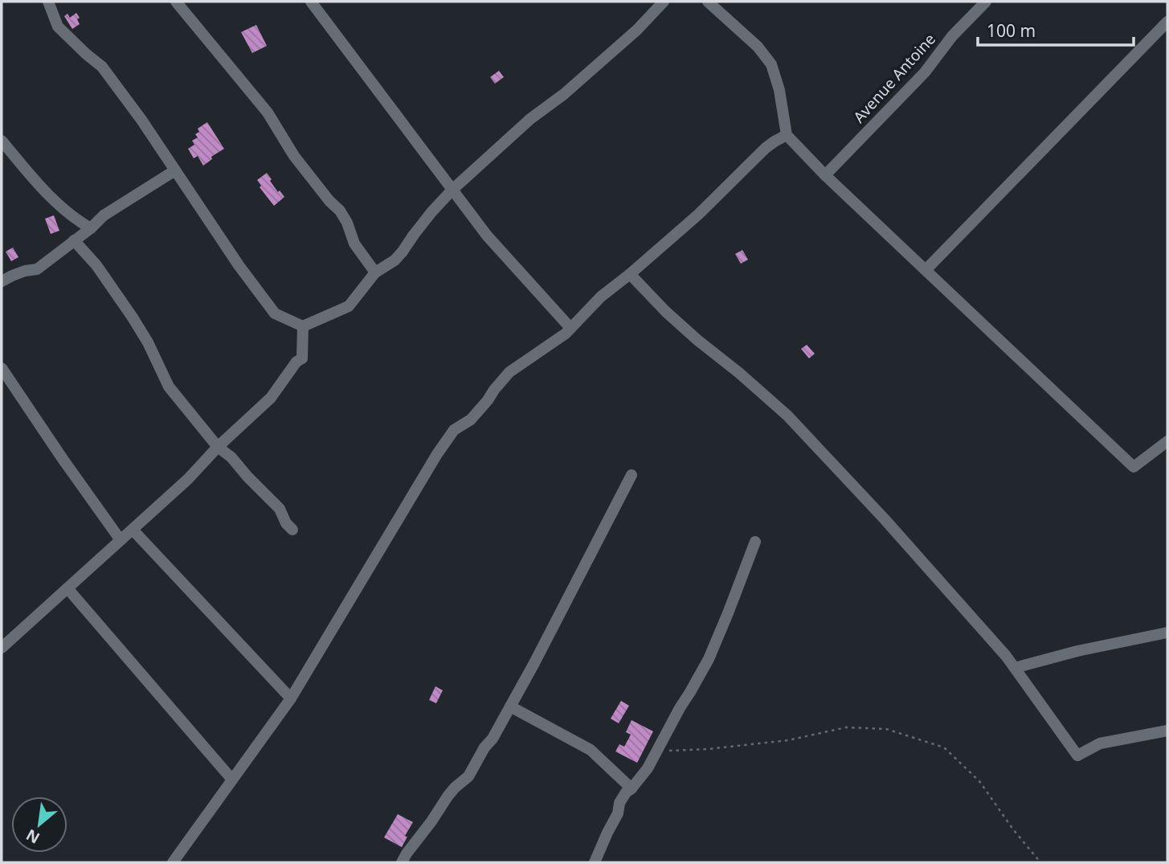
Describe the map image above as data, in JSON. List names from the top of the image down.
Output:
{
  "streets": {
    "street": ["Avenue Antoine"]
  },
  "scale_bar": "100 m",
  "north": "bottom left"
}
